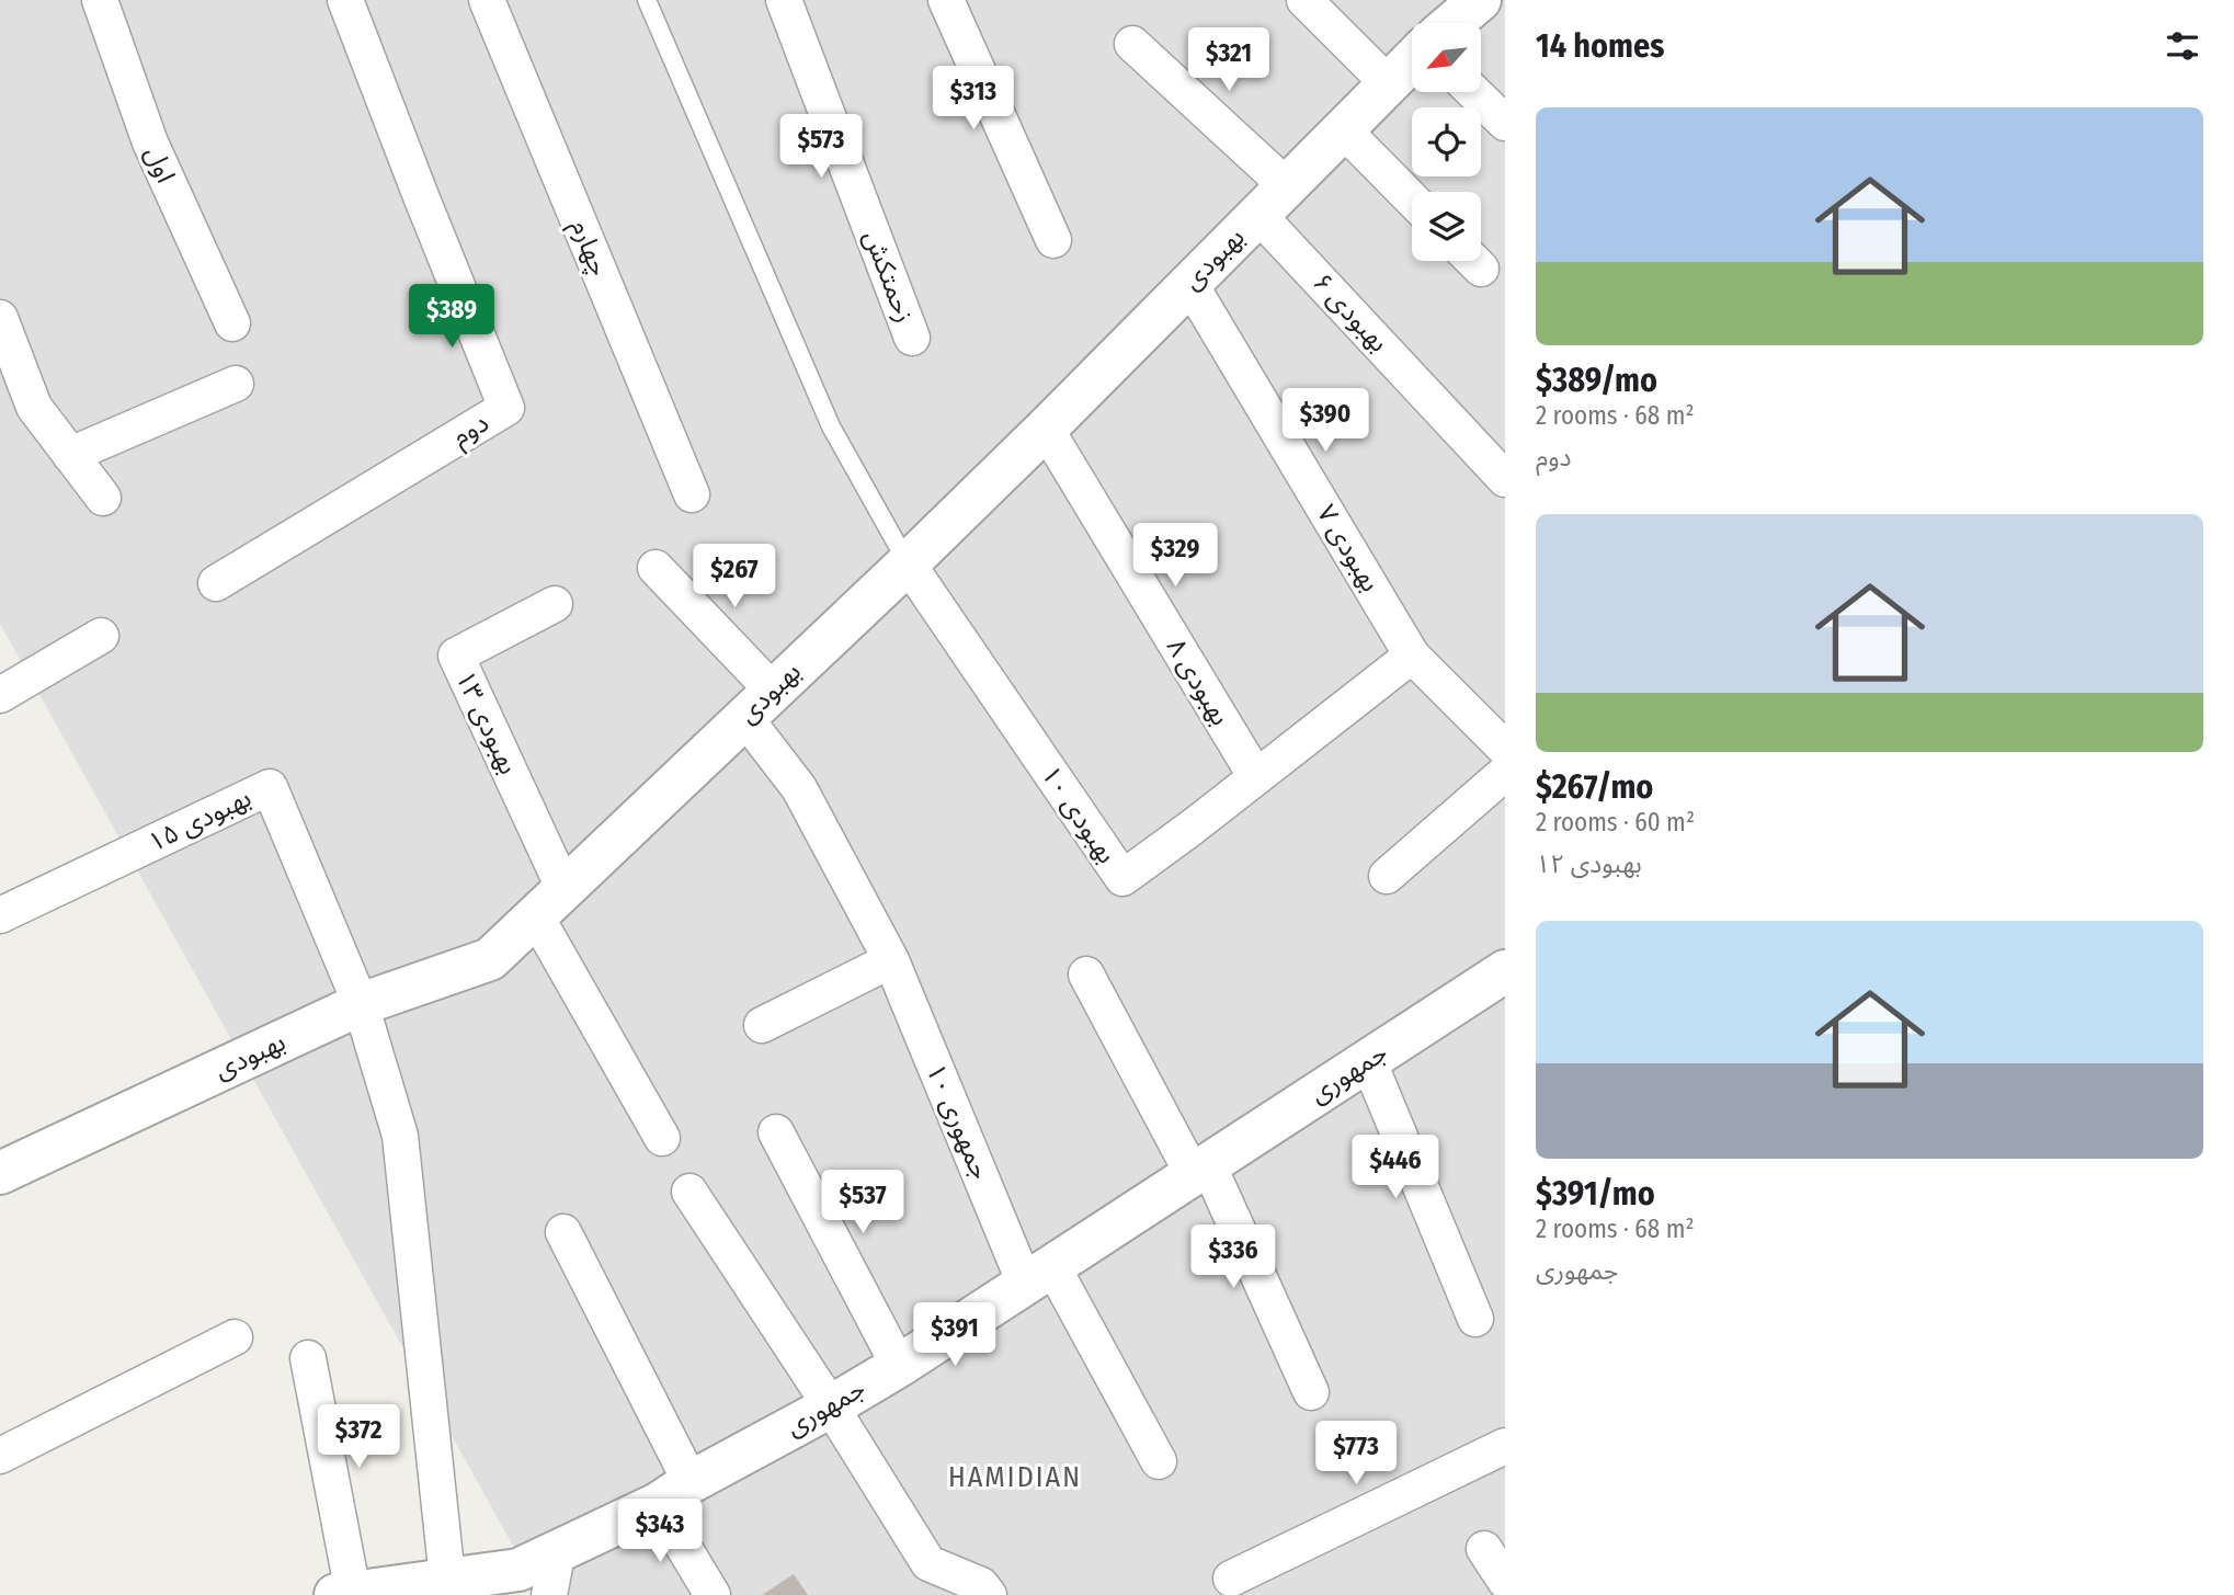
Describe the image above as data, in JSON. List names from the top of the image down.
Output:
{
  "streets": {
    "street": [
      "اول",
      "چهارم",
      "بهبودی",
      "زحمتکش",
      "بهبودی ۶",
      "دوم",
      "بهبودی ۷",
      "بهبودی ۸",
      "بهبودی ۱۳",
      "بهبودی ۱۰",
      "بهبودی ۱۵",
      "جمهوری",
      "جمهوری ۱۰"
    ]
  },
  "crossings": [
    ["بهبودی", "بهبودی ۶"],
    ["بهبودی", "بهبودی ۷"],
    ["بهبودی", "بهبودی ۸"],
    ["بهبودی", "بهبودی ۱۳"],
    ["بهبودی", "بهبودی ۱۰"],
    ["بهبودی", "بهبودی ۱۵"],
    ["بهبودی", "جمهوری ۱۰"],
    ["بهبودی ۷", "بهبودی ۱۰"],
    ["بهبودی ۸", "بهبودی ۱۰"],
    ["جمهوری", "جمهوری ۱۰"]
  ],
  "districts": ["HAMIDIAN"],
  "north": "bottom left",
  "page": {
    "heading": "14 homes",
    "price": [
      "$321",
      "$313",
      "$573",
      "$389",
      "$390",
      "$329",
      "$267",
      "$446",
      "$537",
      "$336",
      "$391",
      "$372",
      "$773",
      "$343"
    ],
    "list": [
      {
        "name": "$389/mo",
        "note": "2 rooms · 68 m² · دوم"
      },
      {
        "name": "$267/mo",
        "note": "2 rooms · 60 m² · بهبودی ۱۲"
      },
      {
        "name": "$391/mo",
        "note": "2 rooms · 68 m² · جمهوری"
      }
    ]
  }
}
